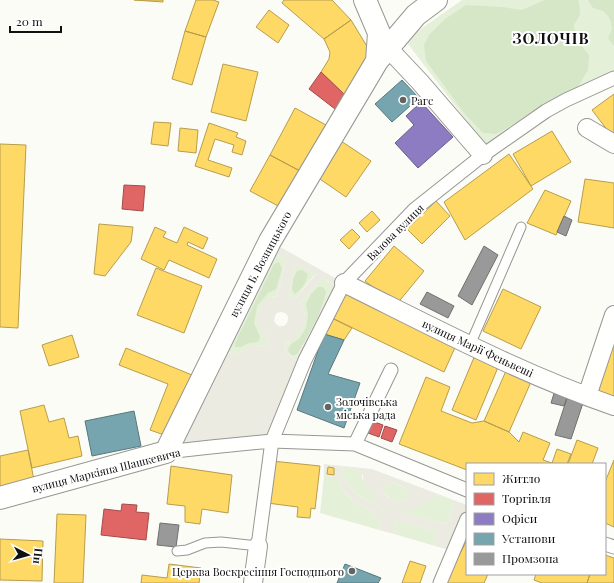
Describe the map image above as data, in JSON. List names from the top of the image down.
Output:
{
  "streets": {
    "street": [
      "Валова вулиця",
      "вулиця Б. Возницького",
      "вулиця Марії Феньвеші",
      "вулиця Маркіяна Шашкевича"
    ]
  },
  "crossings": [
    ["Валова вулиця", "вулиця Марії Феньвеші"],
    ["Валова вулиця", "вулиця Маркіяна Шашкевича"],
    ["вулиця Б. Возницького", "вулиця Маркіяна Шашкевича"]
  ],
  "districts": ["ЗОЛОЧІВ"],
  "places": ["Рагс", "Золочівська міська рада", "Церква Воскресіння Господнього"],
  "legend": [
    "Житло",
    "Торгівля",
    "Офіси",
    "Установи",
    "Промзона"
  ],
  "scale_bar": "20 m",
  "north": "right"
}
